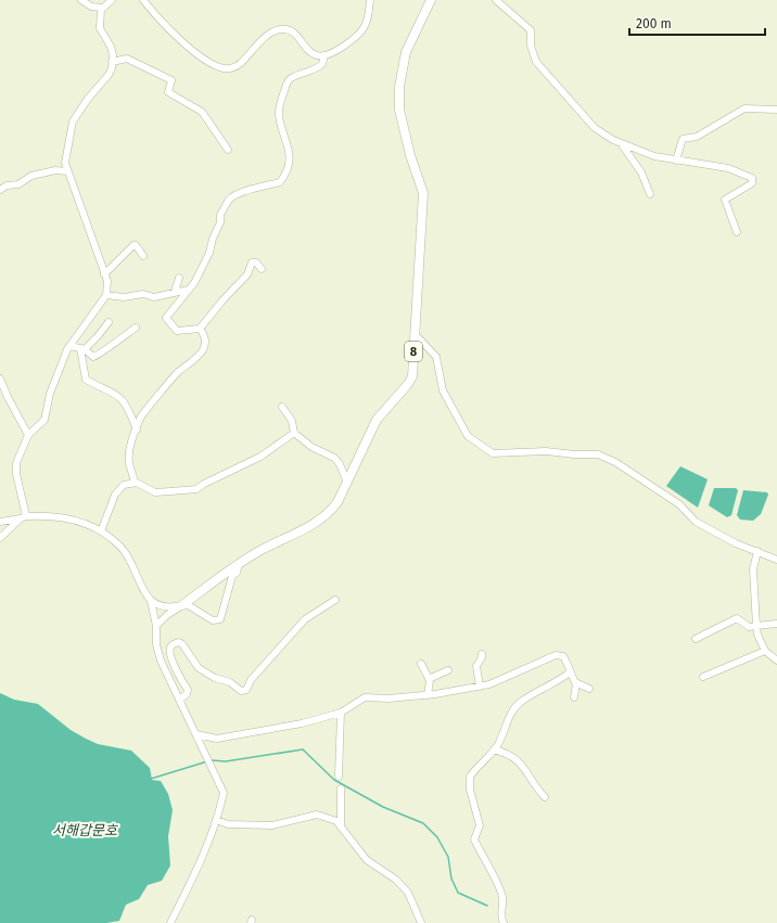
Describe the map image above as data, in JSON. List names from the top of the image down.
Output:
{
  "streets": {
    "main road": ["8"]
  },
  "water": ["서해갑문호"],
  "scale_bar": "200 m"
}
